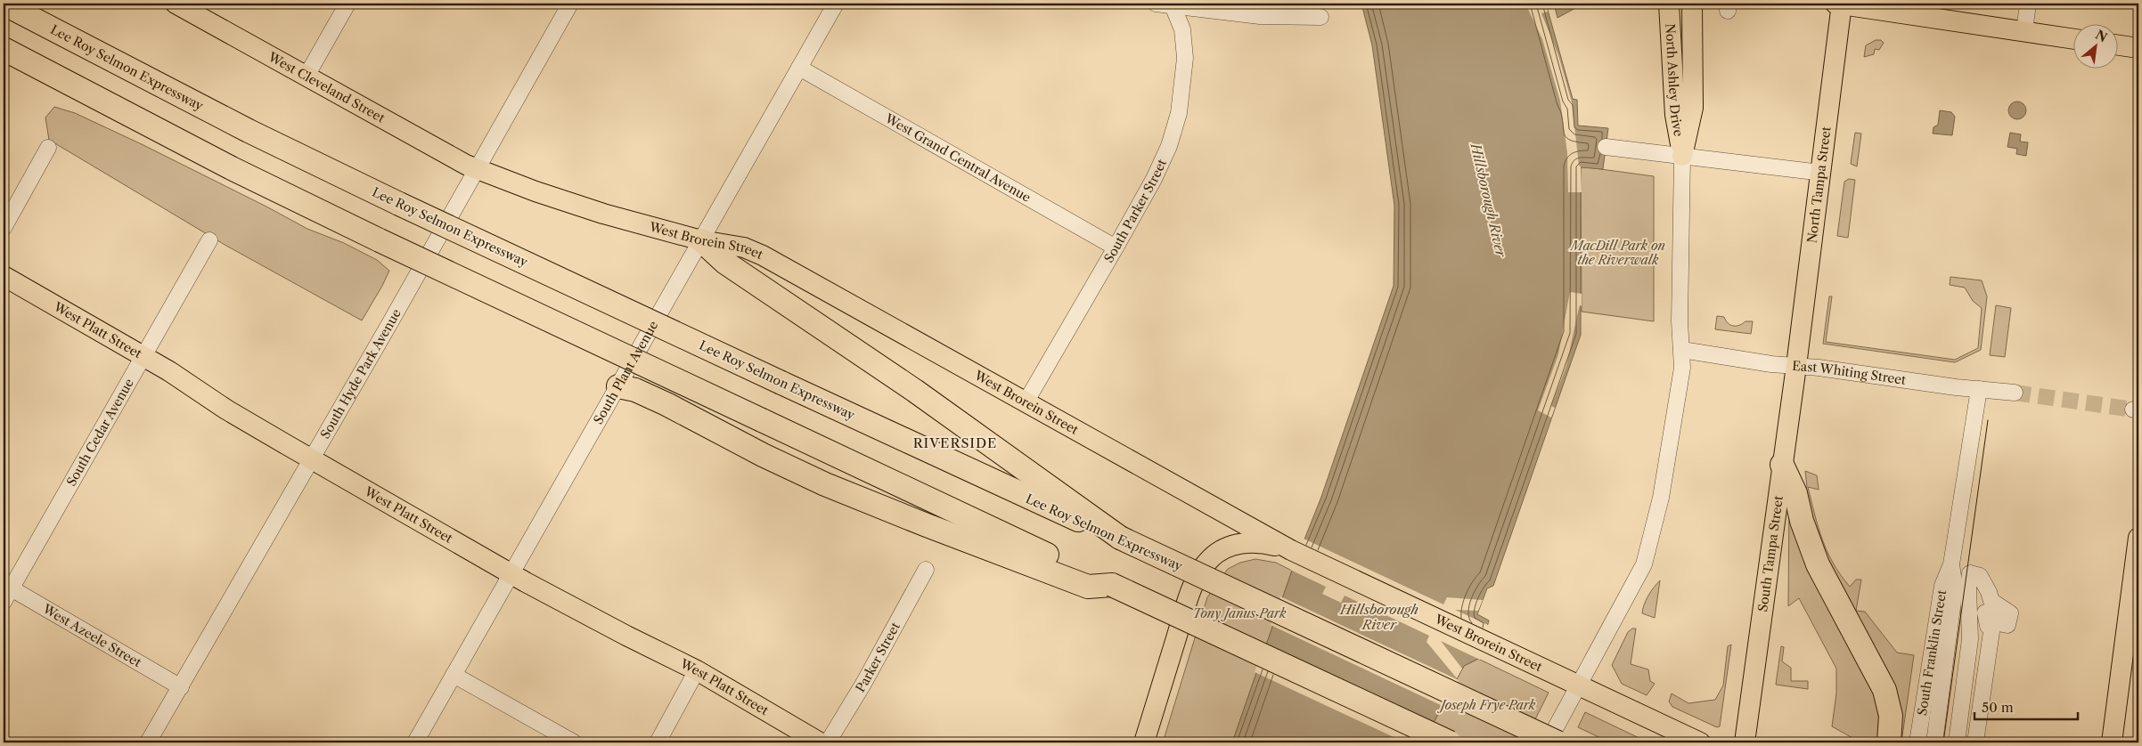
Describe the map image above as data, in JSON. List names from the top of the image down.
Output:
{
  "streets": {
    "highway": ["Lee Roy Selmon Expressway"],
    "main road": [
      "North Ashley Drive",
      "West Cleveland Street",
      "North Tampa Street",
      "West Brorein Street",
      "West Platt Street",
      "South Tampa Street"
    ],
    "street": [
      "West Grand Central Avenue",
      "South Parker Street",
      "South Plant Avenue",
      "East Whiting Street",
      "South Hyde Park Avenue",
      "South Cedar Avenue",
      "West Azeele Street",
      "South Franklin Street",
      "Parker Street"
    ]
  },
  "crossings": [
    ["West Cleveland Street", "West Brorein Street"],
    ["West Cleveland Street", "South Hyde Park Avenue"],
    ["West Grand Central Avenue", "South Parker Street"],
    ["West Grand Central Avenue", "South Plant Avenue"],
    ["North Tampa Street", "East Whiting Street"],
    ["North Tampa Street", "South Tampa Street"],
    ["South Parker Street", "West Brorein Street"],
    ["West Brorein Street", "South Plant Avenue"],
    ["West Brorein Street", "South Hyde Park Avenue"],
    ["West Platt Street", "South Plant Avenue"],
    ["West Platt Street", "South Hyde Park Avenue"],
    ["West Platt Street", "South Cedar Avenue"],
    ["East Whiting Street", "South Tampa Street"],
    ["East Whiting Street", "South Franklin Street"],
    ["South Hyde Park Avenue", "West Azeele Street"],
    ["South Cedar Avenue", "West Azeele Street"]
  ],
  "districts": ["RIVERSIDE"],
  "water": ["Hillsborough River"],
  "parks": ["MacDill Park on the Riverwalk", "Tony Janus Park", "Joseph Frye Park"],
  "scale_bar": "50 m",
  "north": "top right"
}
